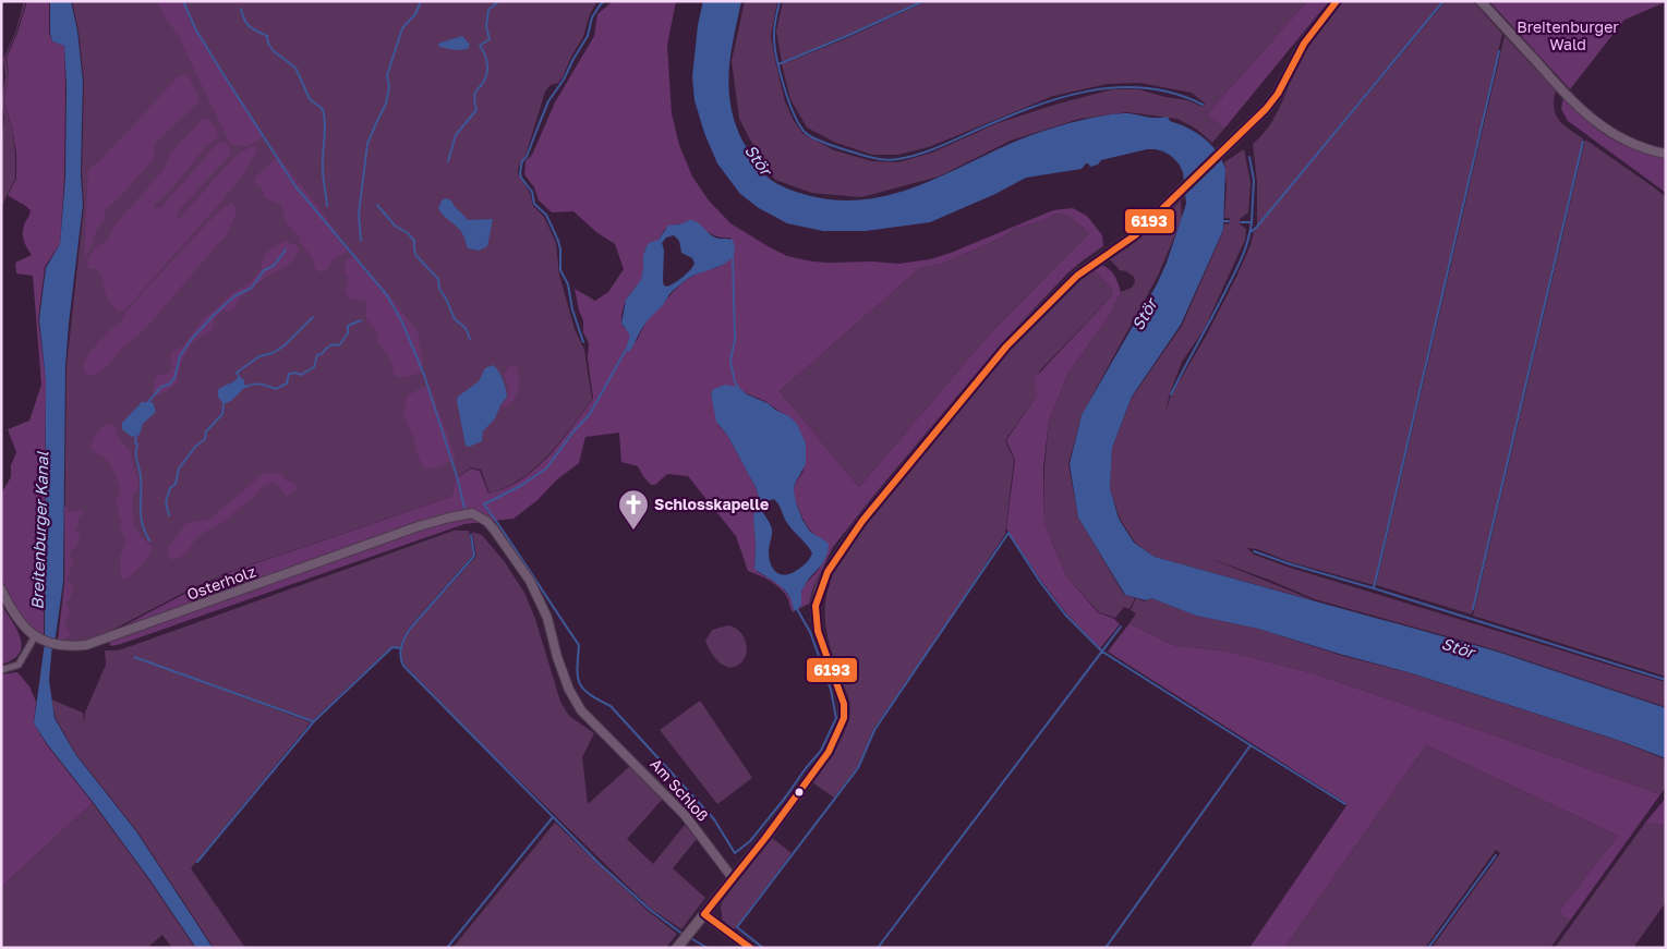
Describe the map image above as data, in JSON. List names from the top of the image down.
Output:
{
  "streets": {
    "street": ["Osterholz", "Am Schloß"]
  },
  "crossings": [
    ["Osterholz", "Am Schloß"]
  ],
  "water": ["Stör", "Breitenburger Kanal"],
  "parks": ["Breitenburger Wald"],
  "places": {
    "church": ["Schlosskapelle"]
  },
  "lines": ["transit line 6193"]
}
